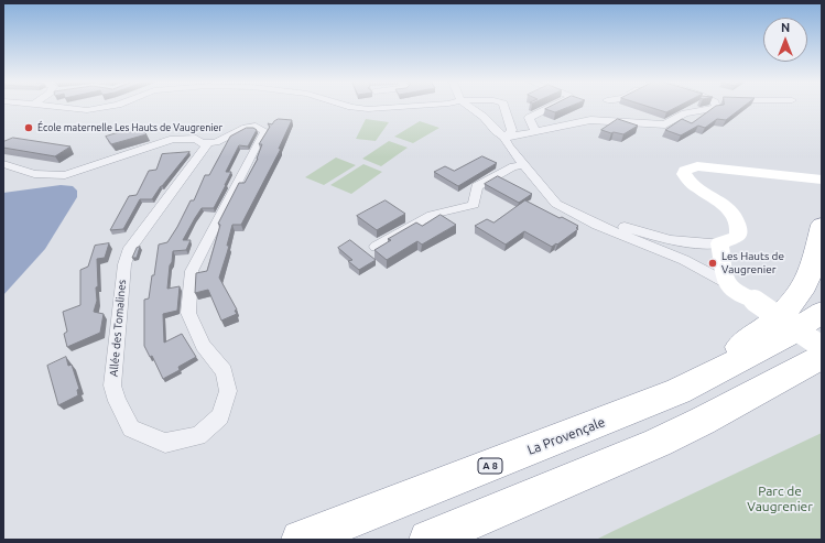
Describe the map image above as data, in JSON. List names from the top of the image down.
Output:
{
  "streets": {
    "highway": ["La Provençale", "A 8"],
    "street": ["Allée des Tomalines"]
  },
  "parks": ["Parc de Vaugrenier"],
  "places": ["École maternelle Les Hauts de Vaugrenier", "Les Hauts de Vaugrenier"],
  "north": "top"
}
